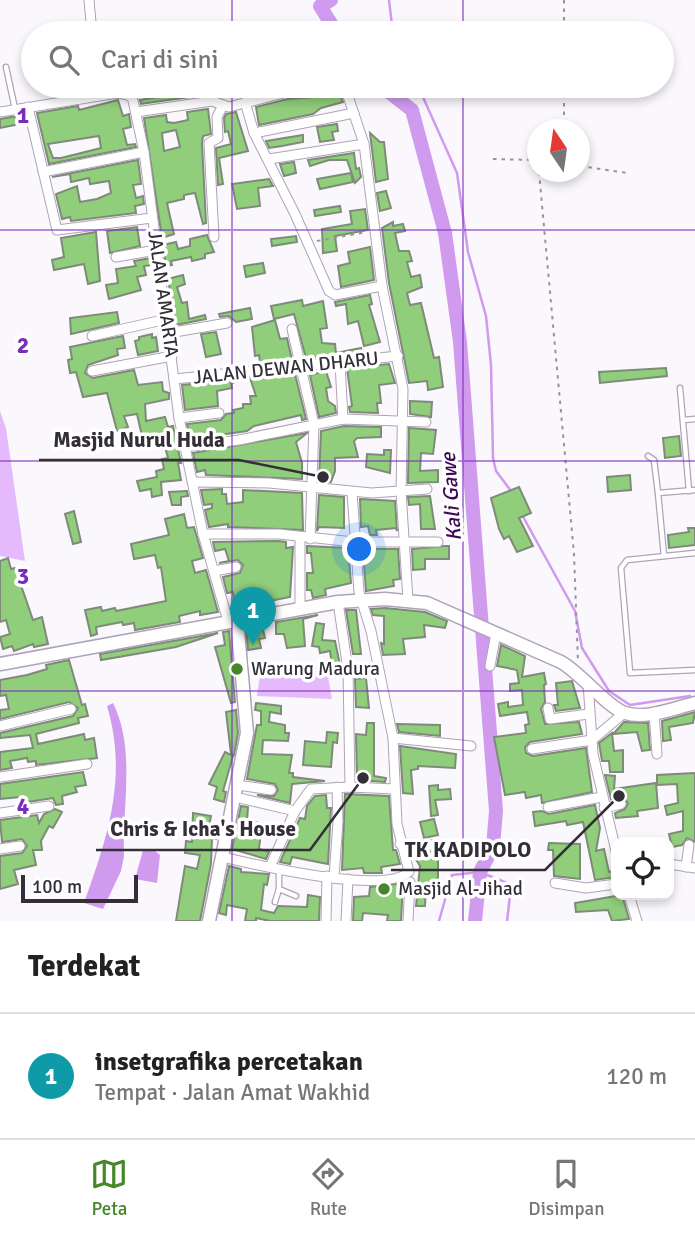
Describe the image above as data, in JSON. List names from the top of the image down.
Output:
{
  "streets": {
    "street": ["JALAN AMARTA", "JALAN DEWAN DHARU"]
  },
  "crossings": [
    ["JALAN AMARTA", "JALAN DEWAN DHARU"]
  ],
  "water": ["Kali Gawe"],
  "places": [
    "Masjid Nurul Huda",
    "Warung Madura",
    "Chris & Icha's House",
    "TK KADIPOLO",
    "Masjid Al-Jihad"
  ],
  "scale_bar": "100 m",
  "north": "top",
  "page": {
    "search": "Cari di sini",
    "pins": "1",
    "scale": "100 m",
    "heading": "Terdekat",
    "list": [
      {
        "mark": "1",
        "name": "insetgrafika percetakan",
        "note": "Tempat · Jalan Amat Wakhid",
        "value": "120 m"
      }
    ],
    "nav": ["Peta", "Rute", "Disimpan"]
  },
  "grid": {
    "rows": [
      "1",
      "2",
      "3",
      "4"
    ]
  }
}
